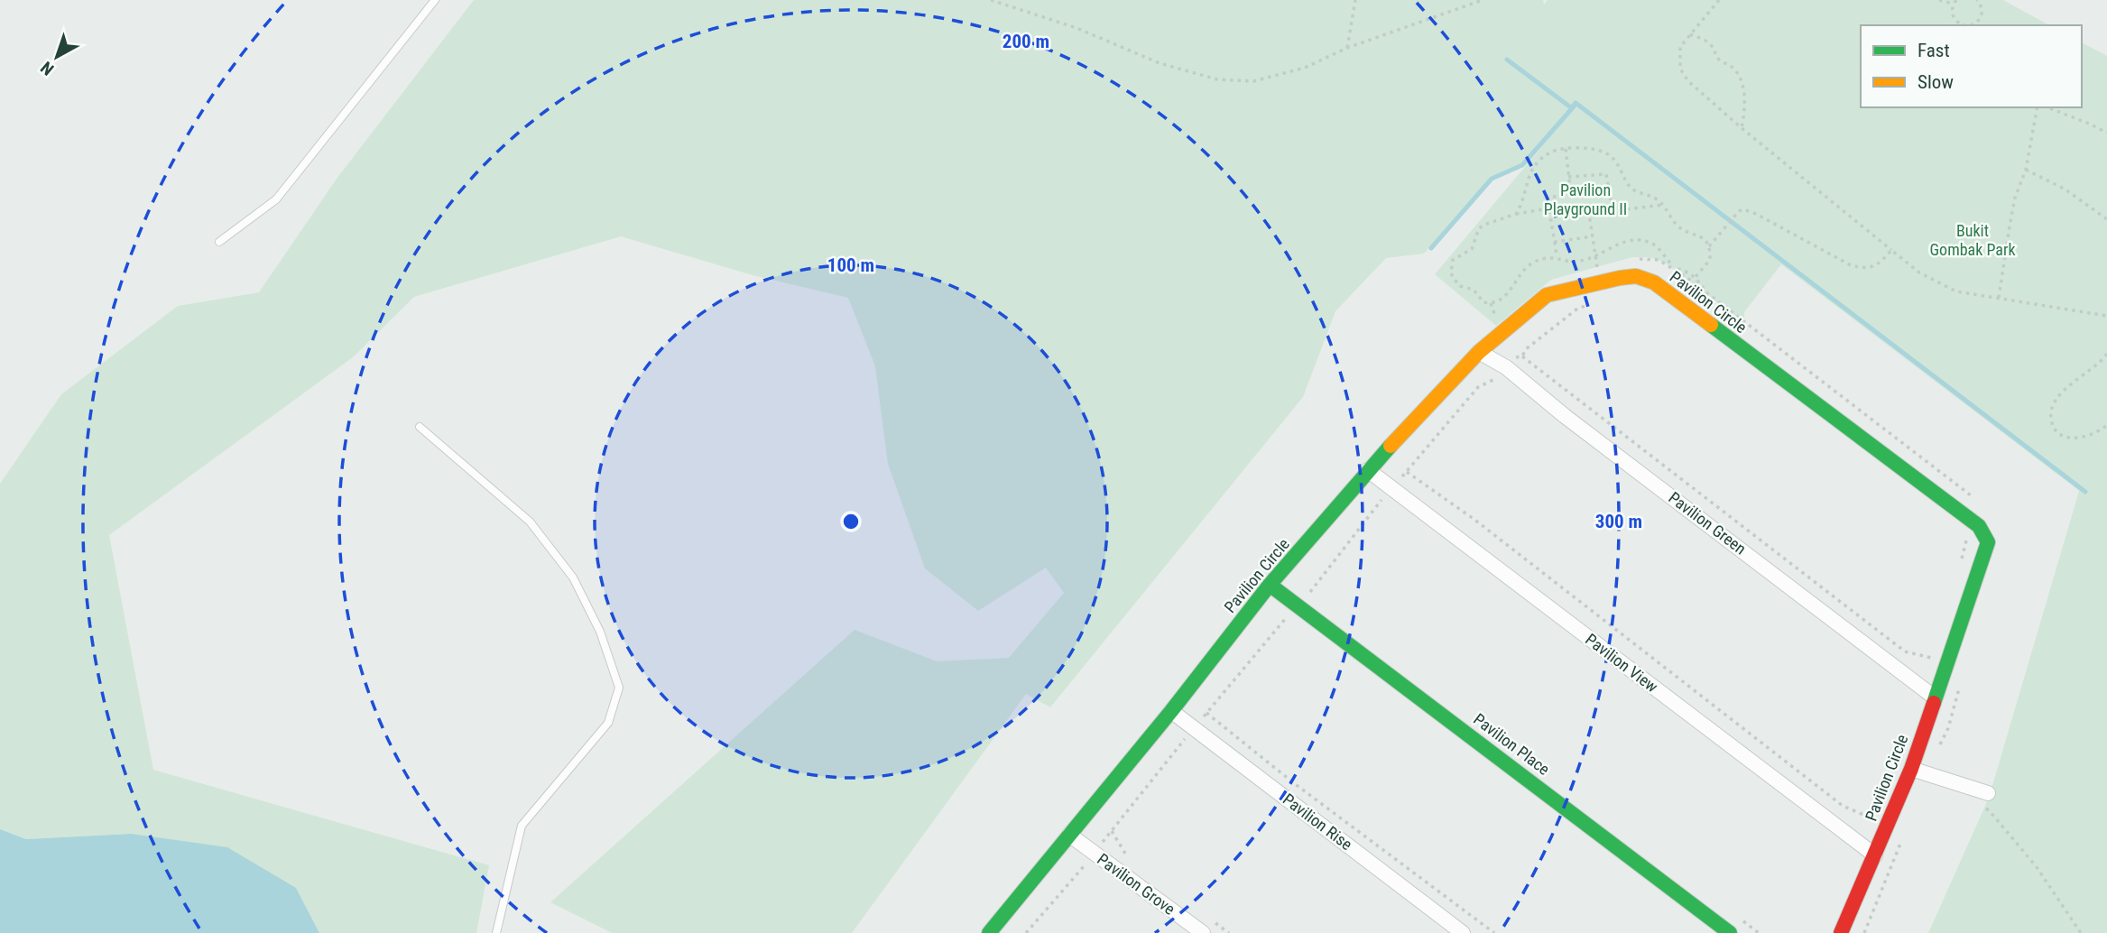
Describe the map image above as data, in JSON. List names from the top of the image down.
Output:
{
  "streets": {
    "street": [
      "Pavilion Circle",
      "Pavilion Green",
      "Pavilion View",
      "Pavilion Place",
      "Pavilion Rise",
      "Pavilion Grove"
    ]
  },
  "crossings": [
    ["Pavilion Circle", "Pavilion Green"],
    ["Pavilion Circle", "Pavilion View"],
    ["Pavilion Circle", "Pavilion Place"],
    ["Pavilion Circle", "Pavilion Rise"],
    ["Pavilion Circle", "Pavilion Grove"]
  ],
  "parks": ["Pavilion Playground II", "Bukit Gombak Park"],
  "legend": ["Fast", "Slow"],
  "north": "bottom left",
  "rings": ["200 m", "100 m", "300 m"]
}
